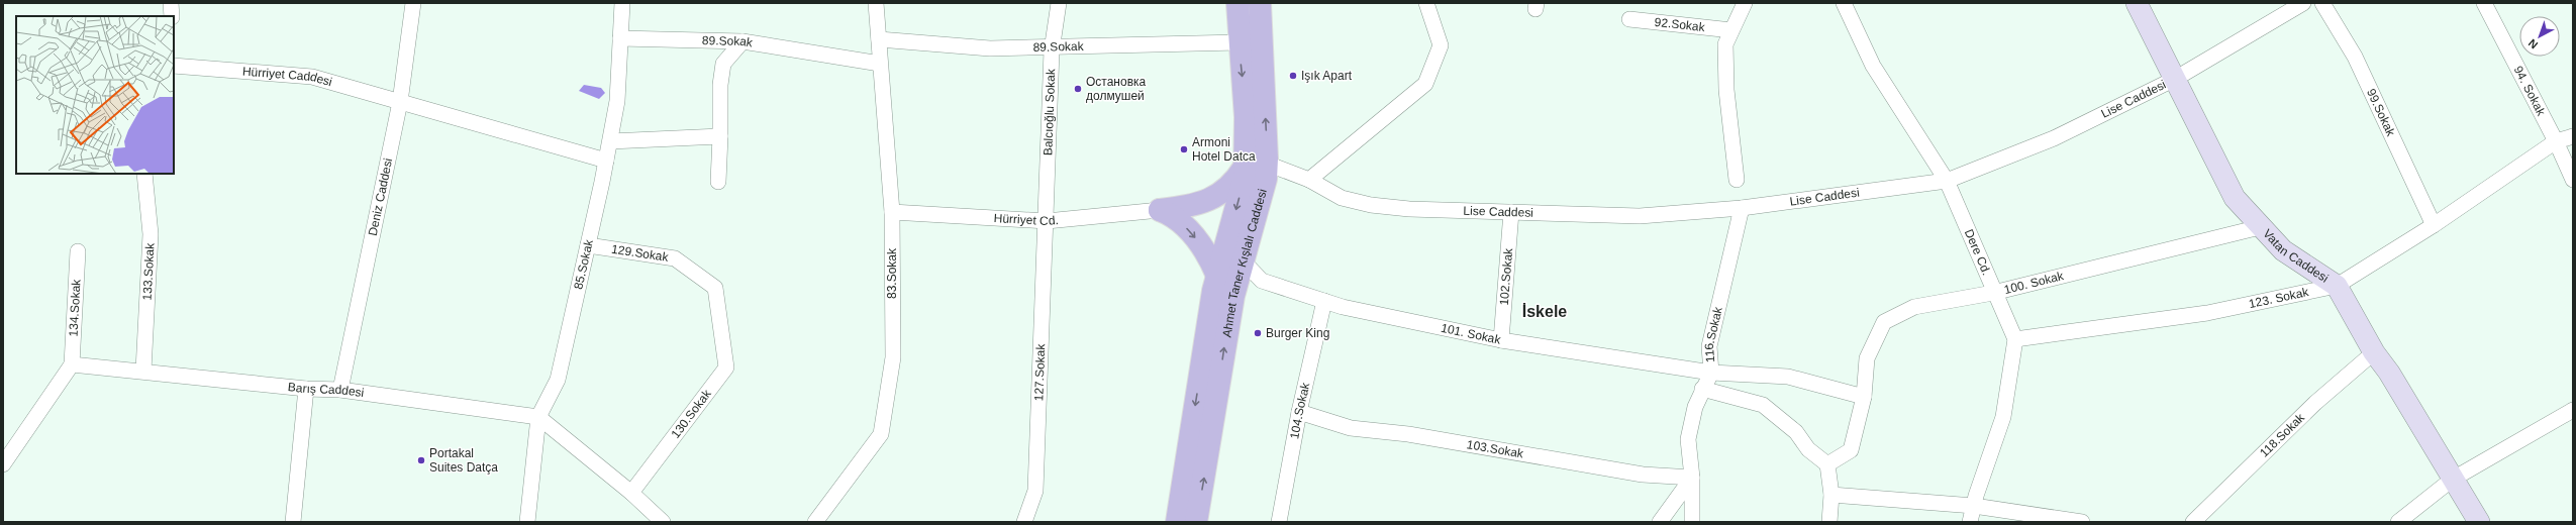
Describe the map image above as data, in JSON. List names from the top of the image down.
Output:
{
  "streets": {
    "main road": ["Ahmet Taner Kışlalı Caddesi"],
    "street": [
      "92.Sokak",
      "89.Sokak",
      "Hürriyet Caddesi",
      "94. Sokak",
      "Lise Caddesi",
      "Balcıoğlu Sokak",
      "99.Sokak",
      "Deniz Caddesi",
      "Hürriyet Cd.",
      "Dere Cd.",
      "129.Sokak",
      "Vatan Caddesi",
      "85.Sokak",
      "133.Sokak",
      "83.Sokak",
      "102.Sokak",
      "100. Sokak",
      "123. Sokak",
      "134.Sokak",
      "101. Sokak",
      "116.Sokak",
      "127.Sokak",
      "Barış Caddesi",
      "104.Sokak",
      "130.Sokak",
      "118.Sokak",
      "103.Sokak"
    ]
  },
  "crossings": [
    ["89.Sokak", "Balcıoğlu Sokak"],
    ["89.Sokak", "Ahmet Taner Kışlalı Caddesi"],
    ["89.Sokak", "85.Sokak"],
    ["89.Sokak", "83.Sokak"],
    ["Hürriyet Caddesi", "Deniz Caddesi"],
    ["Hürriyet Caddesi", "85.Sokak"],
    ["94. Sokak", "123. Sokak"],
    ["Lise Caddesi", "Dere Cd."],
    ["Lise Caddesi", "Vatan Caddesi"],
    ["Lise Caddesi", "Ahmet Taner Kışlalı Caddesi"],
    ["Lise Caddesi", "102.Sokak"],
    ["Lise Caddesi", "116.Sokak"],
    ["Balcıoğlu Sokak", "Hürriyet Cd."],
    ["Balcıoğlu Sokak", "127.Sokak"],
    ["99.Sokak", "123. Sokak"],
    ["Deniz Caddesi", "Barış Caddesi"],
    ["Hürriyet Cd.", "83.Sokak"],
    ["Hürriyet Cd.", "127.Sokak"],
    ["Dere Cd.", "100. Sokak"],
    ["Dere Cd.", "123. Sokak"],
    ["129.Sokak", "85.Sokak"],
    ["129.Sokak", "130.Sokak"],
    ["Vatan Caddesi", "100. Sokak"],
    ["Vatan Caddesi", "123. Sokak"],
    ["Vatan Caddesi", "118.Sokak"],
    ["Ahmet Taner Kışlalı Caddesi", "101. Sokak"],
    ["85.Sokak", "Barış Caddesi"],
    ["133.Sokak", "Barış Caddesi"],
    ["102.Sokak", "101. Sokak"],
    ["100. Sokak", "101. Sokak"],
    ["134.Sokak", "Barış Caddesi"],
    ["101. Sokak", "116.Sokak"],
    ["101. Sokak", "104.Sokak"],
    ["116.Sokak", "103.Sokak"],
    ["104.Sokak", "103.Sokak"]
  ],
  "districts": ["İskele"],
  "places": [
    "Işık Apart",
    "Остановка долмушей",
    "Armoni Hotel Datca",
    "Burger King",
    "Portakal Suites Datça"
  ],
  "north": "bottom left"
}
